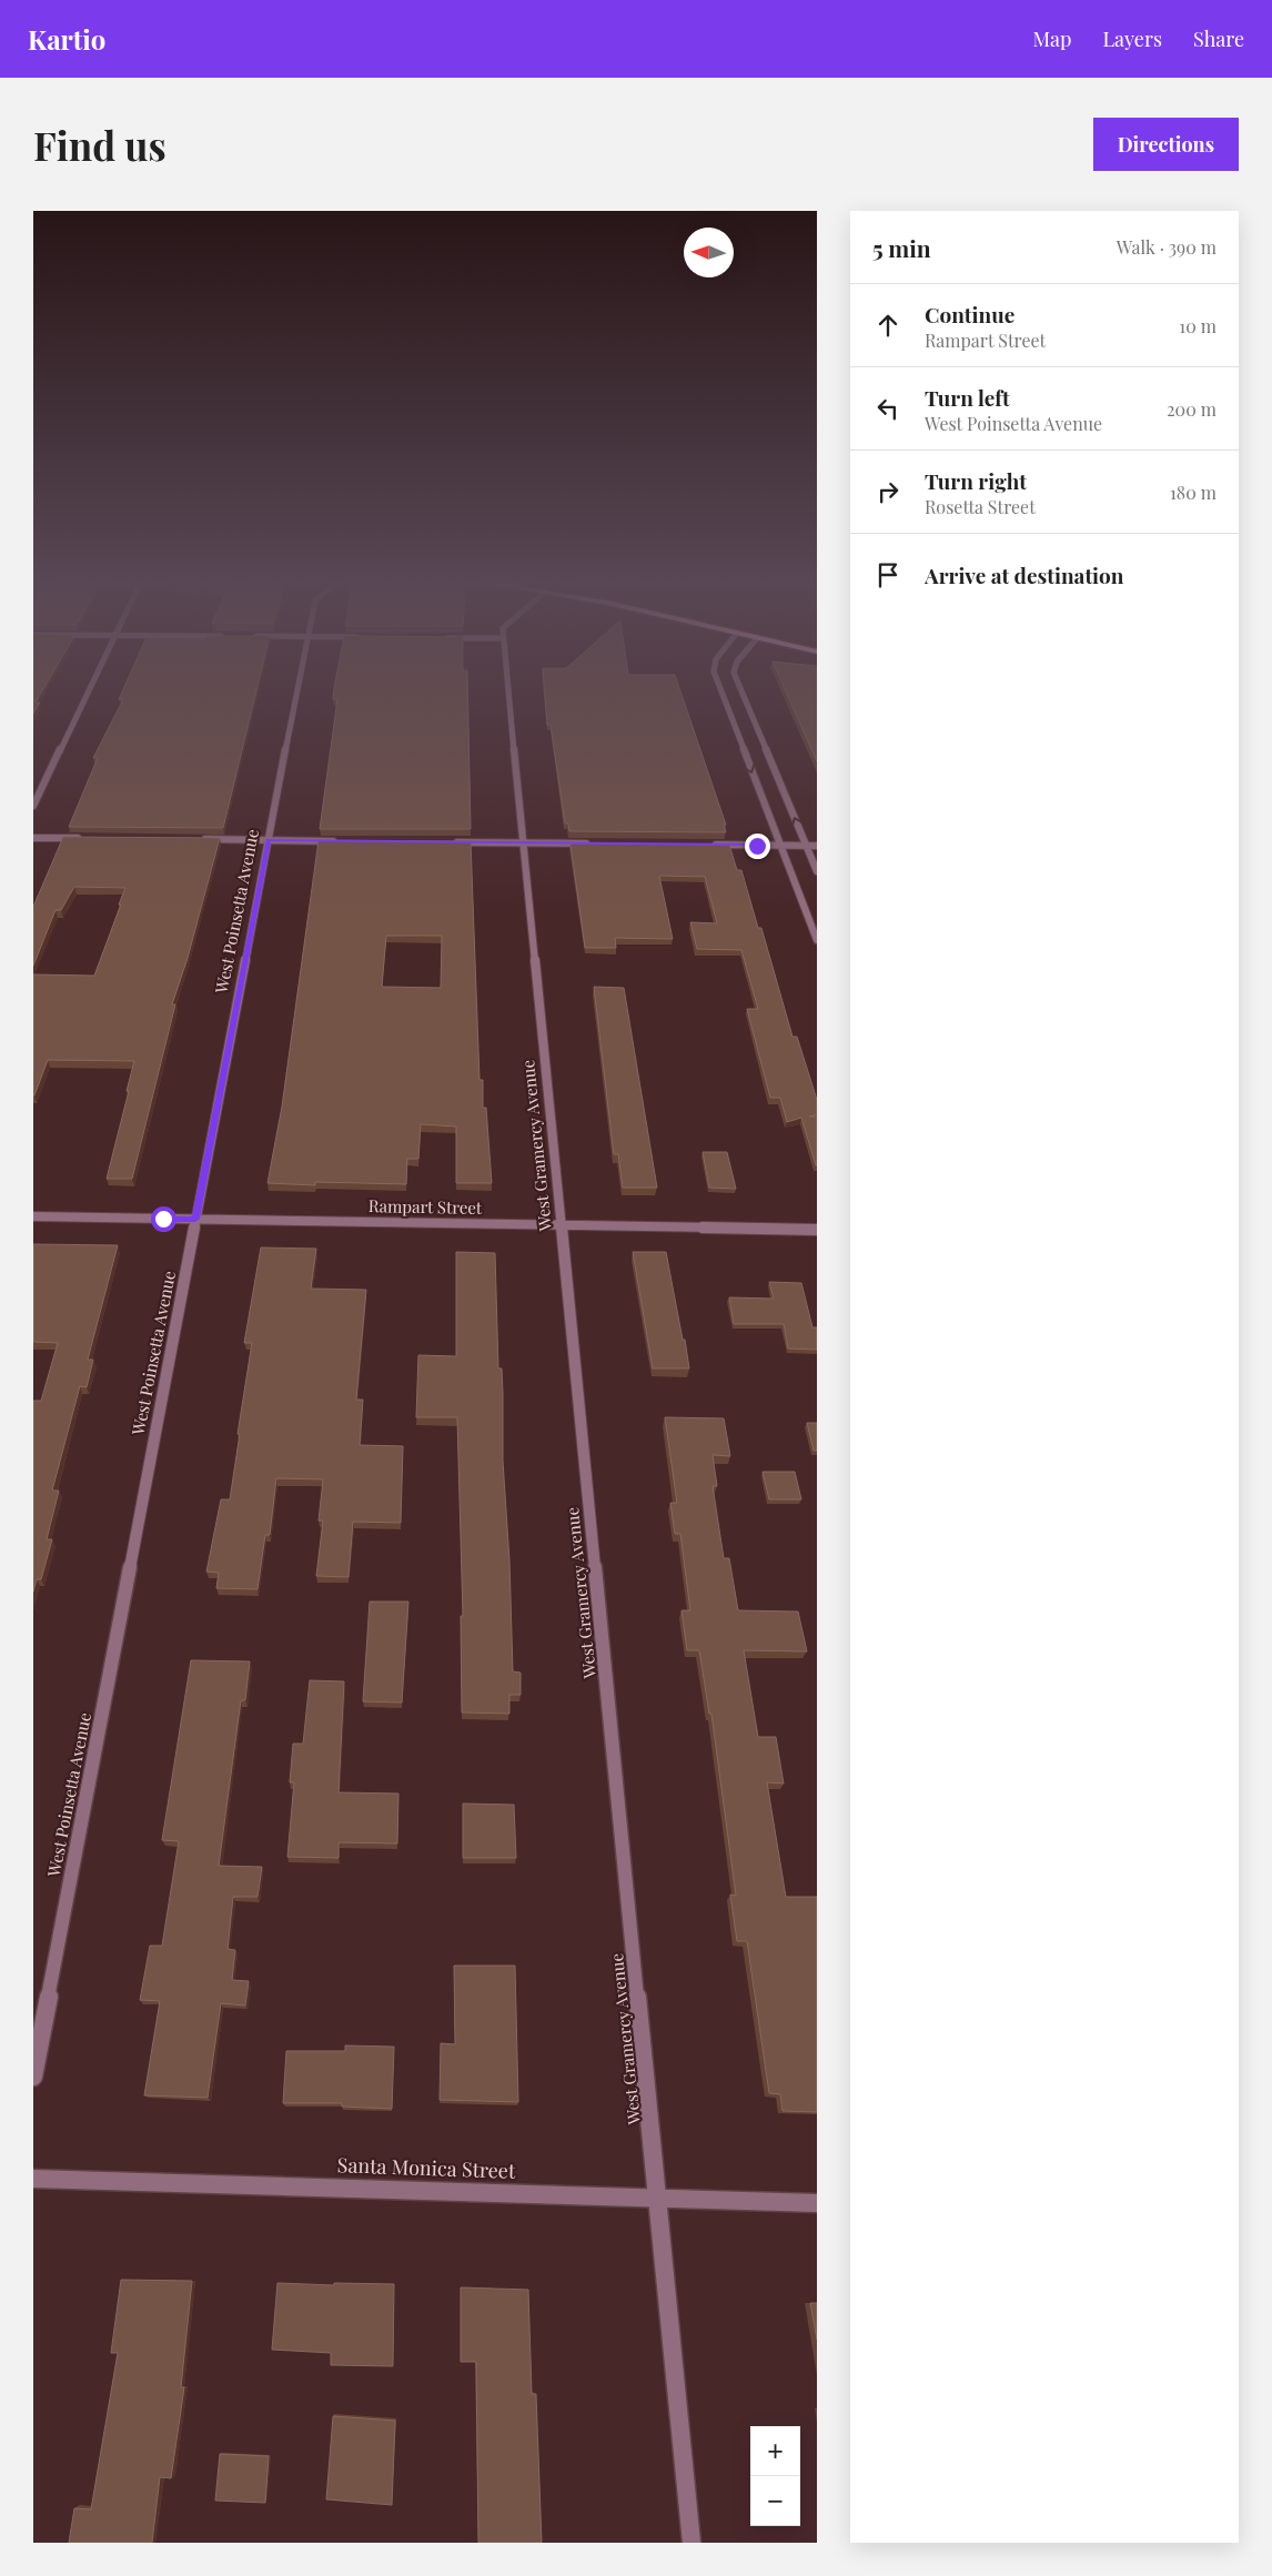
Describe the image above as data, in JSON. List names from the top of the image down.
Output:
{
  "streets": {
    "street": [
      "West Poinsetta Avenue",
      "West Gramercy Avenue",
      "Rampart Street",
      "Santa Monica Street"
    ]
  },
  "crossings": [
    ["West Poinsetta Avenue", "Rampart Street"],
    ["West Gramercy Avenue", "Rampart Street"],
    ["West Gramercy Avenue", "Santa Monica Street"]
  ],
  "north": "left",
  "page": {
    "header": "Kartio",
    "nav": ["Map", "Layers", "Share"],
    "buttons": "Directions",
    "title": "Find us",
    "heading": ["5 min", "Walk · 390 m"],
    "list": [
      ["Continue", "Rampart Street", "10 m"],
      ["Turn left", "West Poinsetta Avenue", "200 m"],
      ["Turn right", "Rosetta Street", "180 m"],
      "Arrive at destination"
    ],
    "map_buttons": ["+", "−"]
  }
}
